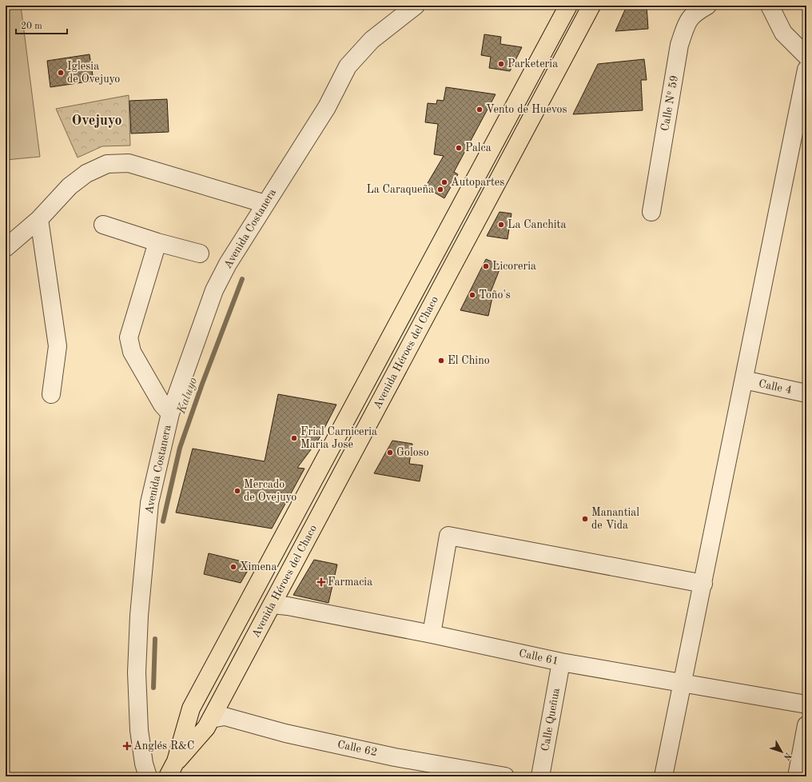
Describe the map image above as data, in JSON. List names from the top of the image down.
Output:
{
  "streets": {
    "main road": ["Avenida Héroes del Chaco"],
    "street": [
      "Calle Nº 59",
      "Avenida Costanera",
      "Calle 4",
      "Calle 61",
      "Calle Queñua",
      "Calle 62"
    ]
  },
  "crossings": [
    ["Avenida Héroes del Chaco", "Calle 61"],
    ["Avenida Héroes del Chaco", "Calle 62"],
    ["Calle 61", "Calle Queñua"]
  ],
  "districts": ["Ovejuyo"],
  "water": ["Kaluyo"],
  "places": {
    "other": [
      "Parketeria",
      "Iglesia de Ovejuyo",
      "Vento de Huevos",
      "Palca",
      "Autopartes",
      "La Caraqueña",
      "La Canchita",
      "Licoreria",
      "Toño's",
      "El Chino",
      "Frial Carniceria Maria Jose",
      "Goloso",
      "Mercado de Ovejuyo",
      "Manantial de Vida",
      "Ximena"
    ],
    "health": ["Farmacia", "Anglés R&C"]
  },
  "scale_bar": "20 m",
  "north": "bottom right"
}
